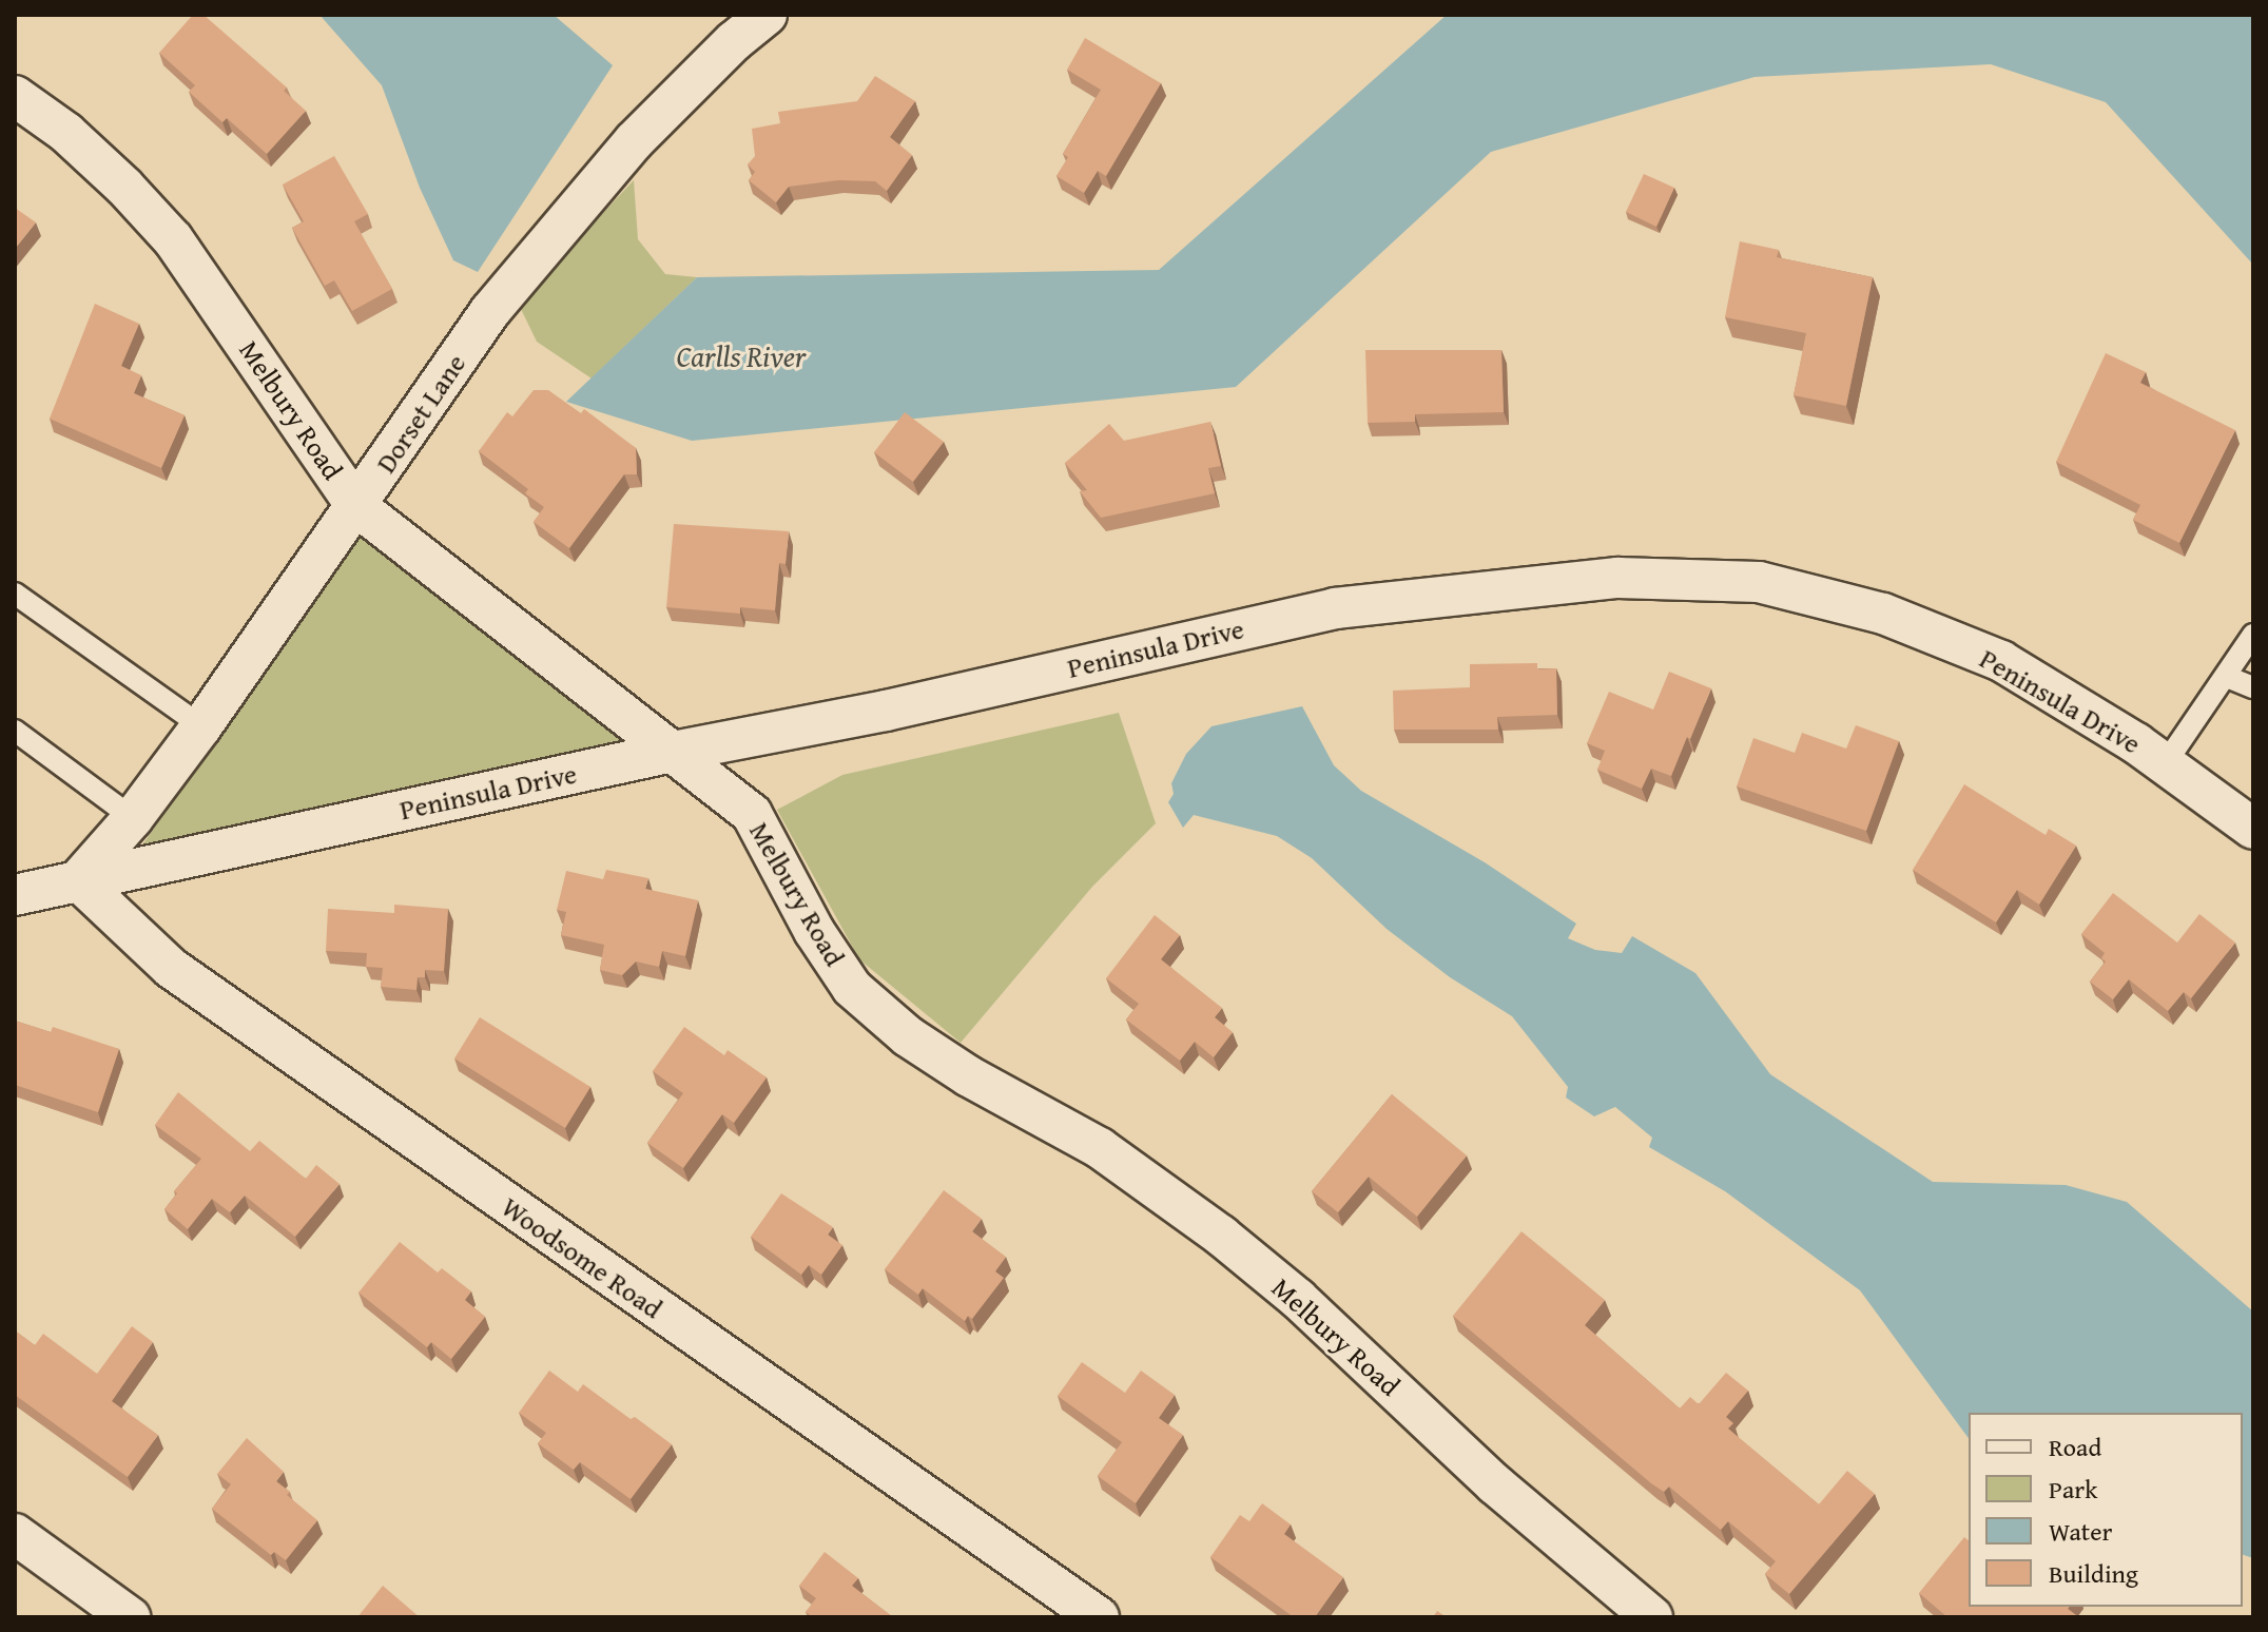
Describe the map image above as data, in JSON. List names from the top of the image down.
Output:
{
  "streets": {
    "street": [
      "Melbury Road",
      "Dorset Lane",
      "Peninsula Drive",
      "Woodsome Road"
    ]
  },
  "crossings": [
    ["Melbury Road", "Dorset Lane"],
    ["Melbury Road", "Peninsula Drive"],
    ["Dorset Lane", "Peninsula Drive"],
    ["Dorset Lane", "Woodsome Road"],
    ["Peninsula Drive", "Woodsome Road"]
  ],
  "water": ["Carlls River"],
  "legend": [
    "Road",
    "Park",
    "Water",
    "Building"
  ]
}
